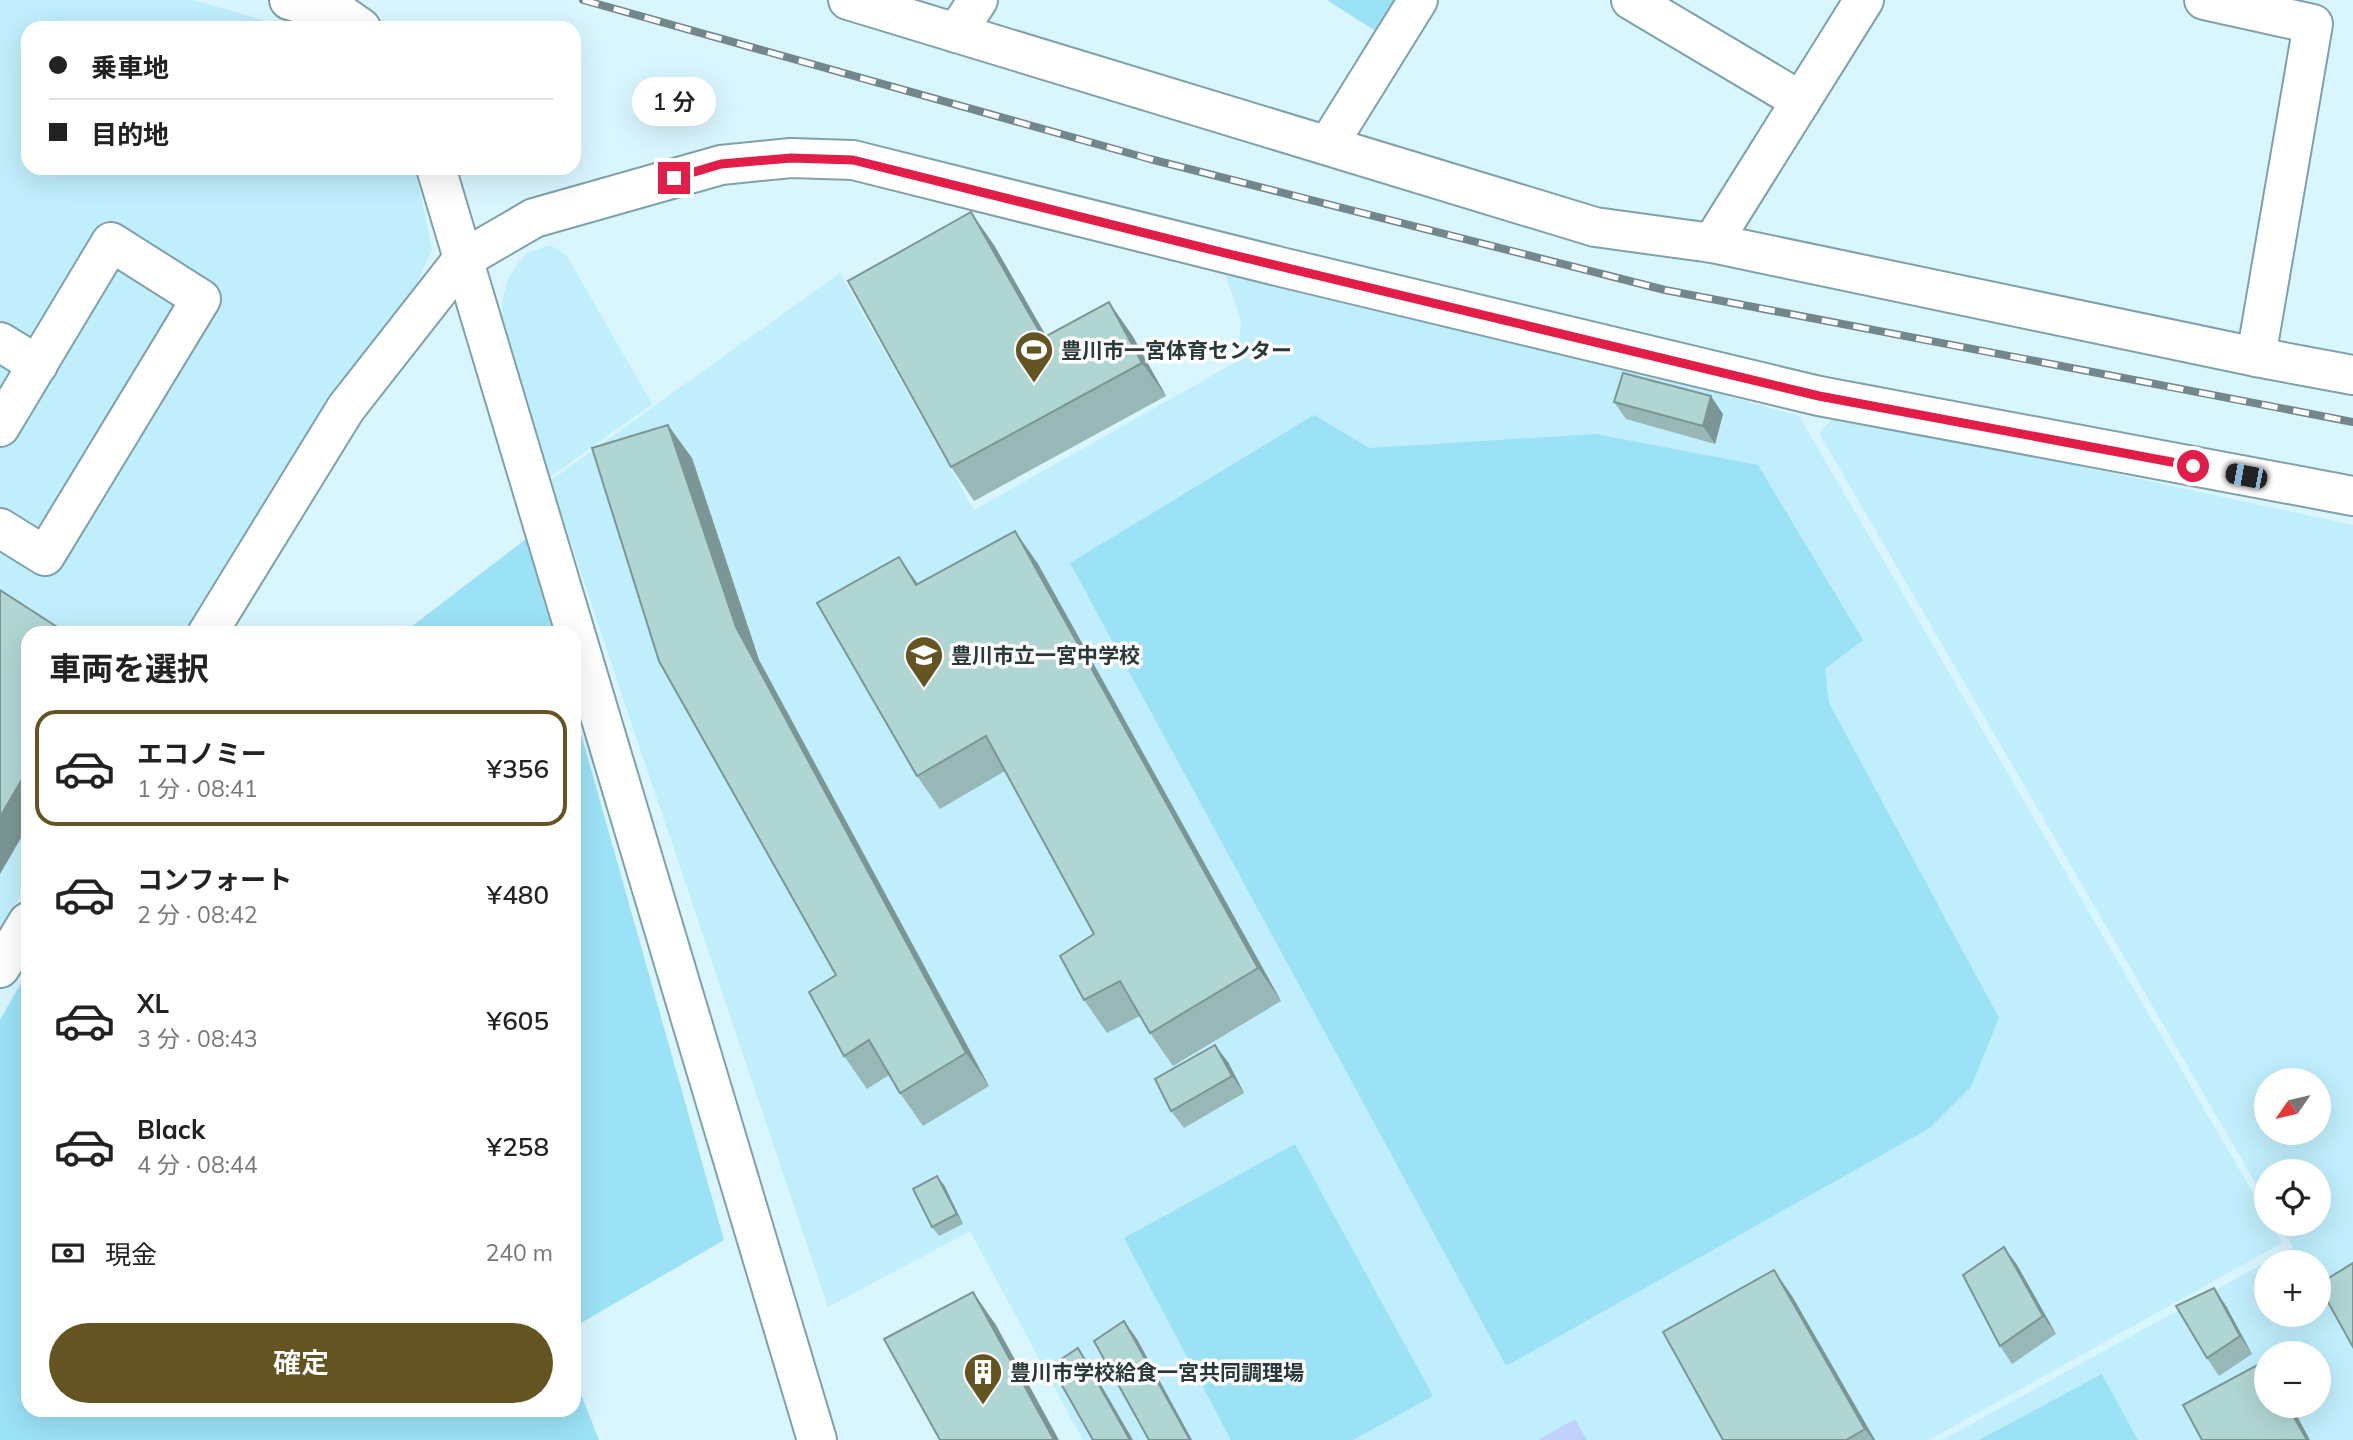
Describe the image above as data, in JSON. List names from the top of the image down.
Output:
{
  "places": {
    "sports": ["豊川市一宮体育センター"],
    "school or university": ["豊川市立一宮中学校"],
    "building": ["豊川市学校給食一宮共同調理場"]
  },
  "north": "bottom left",
  "page": {
    "banner": ["乗車地", "目的地"],
    "bubble": "1 分",
    "heading": "車両を選択",
    "list": [
      {
        "name": "エコノミー",
        "note": "1 分 · 08:41",
        "value": "¥356"
      },
      {
        "name": "コンフォート",
        "note": "2 分 · 08:42",
        "value": "¥480"
      },
      {
        "name": "XL",
        "note": "3 分 · 08:43",
        "value": "¥605"
      },
      {
        "name": "Black",
        "note": "4 分 · 08:44",
        "value": "¥258"
      }
    ],
    "map_buttons": ["+", "−"],
    "pay": ["現金", "240 m"],
    "buttons": "確定"
  }
}
